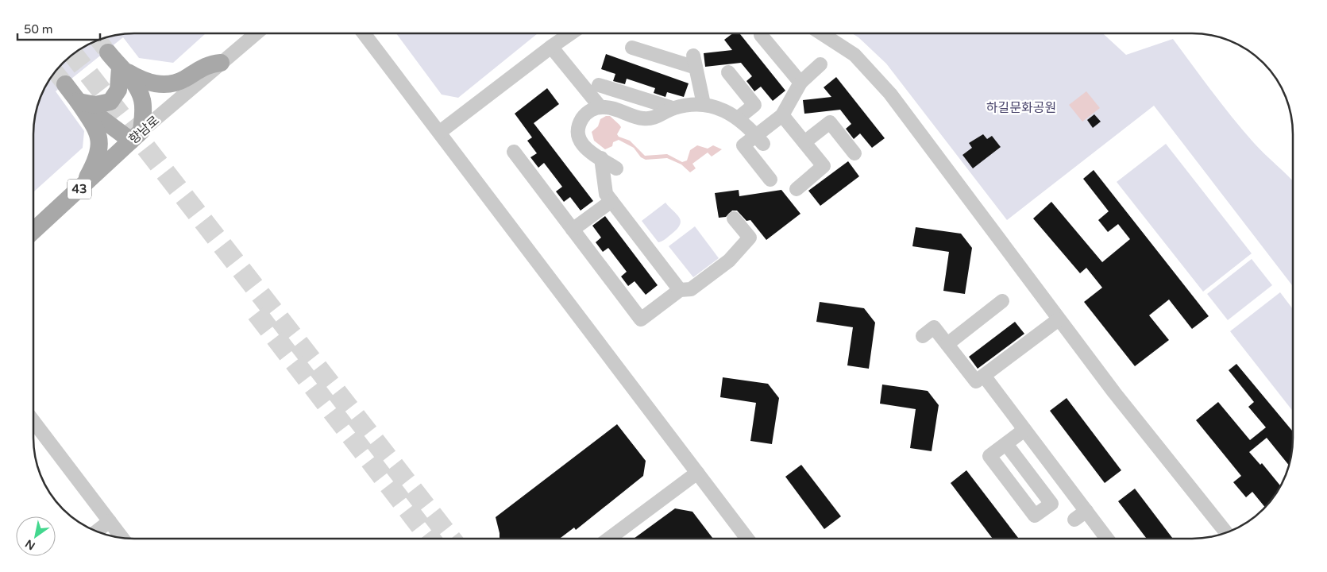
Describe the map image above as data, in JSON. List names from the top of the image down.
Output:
{
  "streets": {
    "main road": ["향남로", "43"]
  },
  "parks": ["하길문화공원"],
  "scale_bar": "50 m",
  "north": "bottom left"
}
